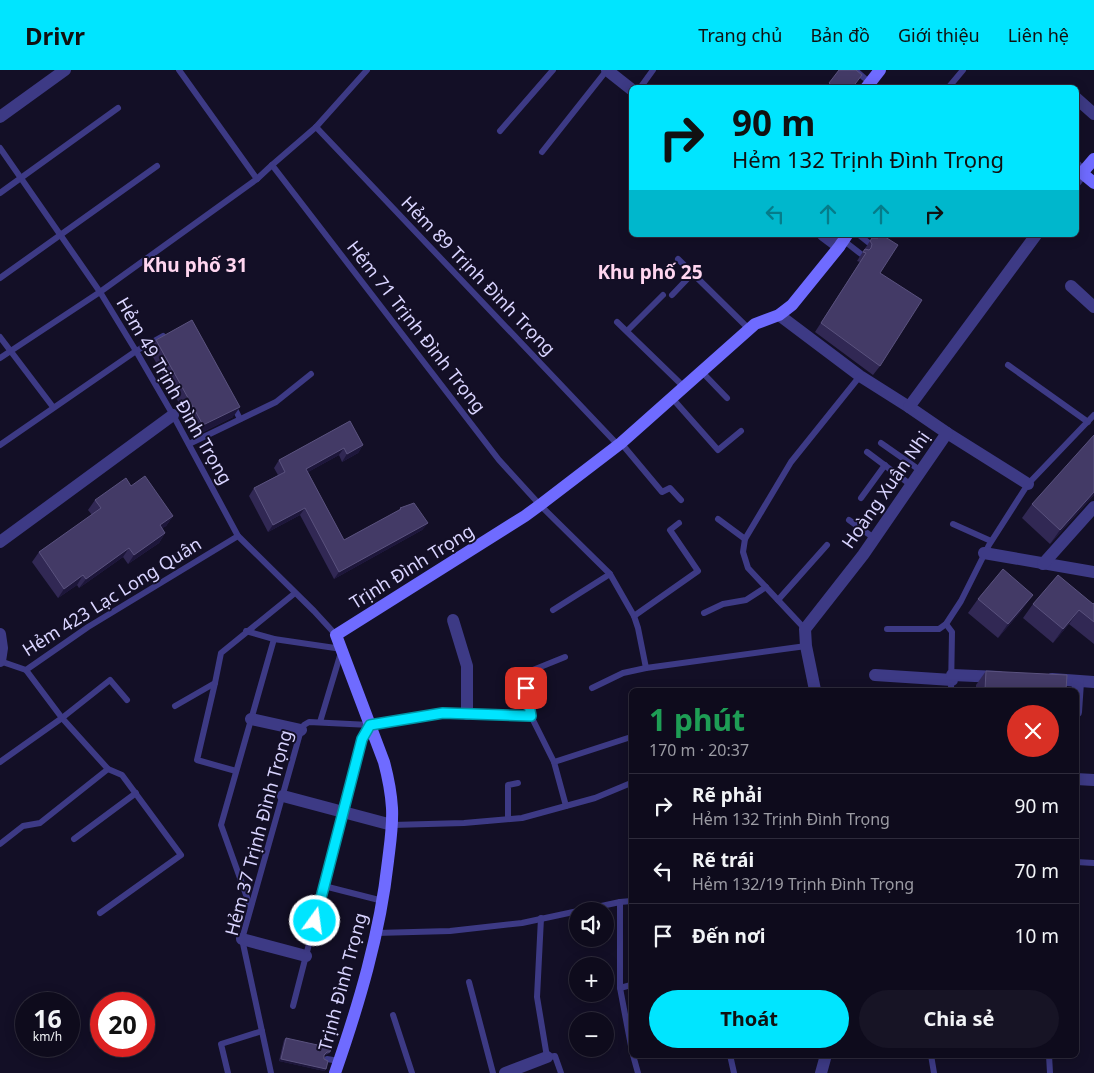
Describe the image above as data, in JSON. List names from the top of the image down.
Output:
{
  "streets": {
    "street": ["Hoàng Xuân Nhị", "Trịnh Đình Trọng"],
    "lane": [
      "Hẻm 89 Trịnh Đình Trọng",
      "Hẻm 71 Trịnh Đình Trọng",
      "Hẻm 49 Trịnh Đình Trọng",
      "Hẻm 423 Lạc Long Quân",
      "Hẻm 37 Trịnh Đình Trọng"
    ]
  },
  "crossings": [
    ["Hẻm 89 Trịnh Đình Trọng", "Trịnh Đình Trọng"],
    ["Hẻm 71 Trịnh Đình Trọng", "Trịnh Đình Trọng"],
    ["Hẻm 49 Trịnh Đình Trọng", "Trịnh Đình Trọng"],
    ["Hẻm 49 Trịnh Đình Trọng", "Hẻm 423 Lạc Long Quân"],
    ["Trịnh Đình Trọng", "Hẻm 37 Trịnh Đình Trọng"]
  ],
  "districts": ["Khu phố 31", "Khu phố 25"],
  "page": {
    "header": "Drivr",
    "nav": [
      "Trang chủ",
      "Bản đồ",
      "Giới thiệu",
      "Liên hệ"
    ],
    "turn": ["90 m", "Hẻm 132 Trịnh Đình Trọng"],
    "heading": ["1 phút", "170 m · 20:37"],
    "list": [
      {
        "name": "Rẽ phải",
        "note": "Hẻm 132 Trịnh Đình Trọng",
        "value": "90 m"
      },
      {
        "name": "Rẽ trái",
        "note": "Hẻm 132/19 Trịnh Đình Trọng",
        "value": "70 m"
      },
      {
        "name": "Đến nơi",
        "value": "10 m"
      }
    ],
    "map_buttons": ["+", "−"],
    "buttons": ["Thoát", "Chia sẻ"],
    "speed": "16 km/h",
    "limit": "20"
  }
}
